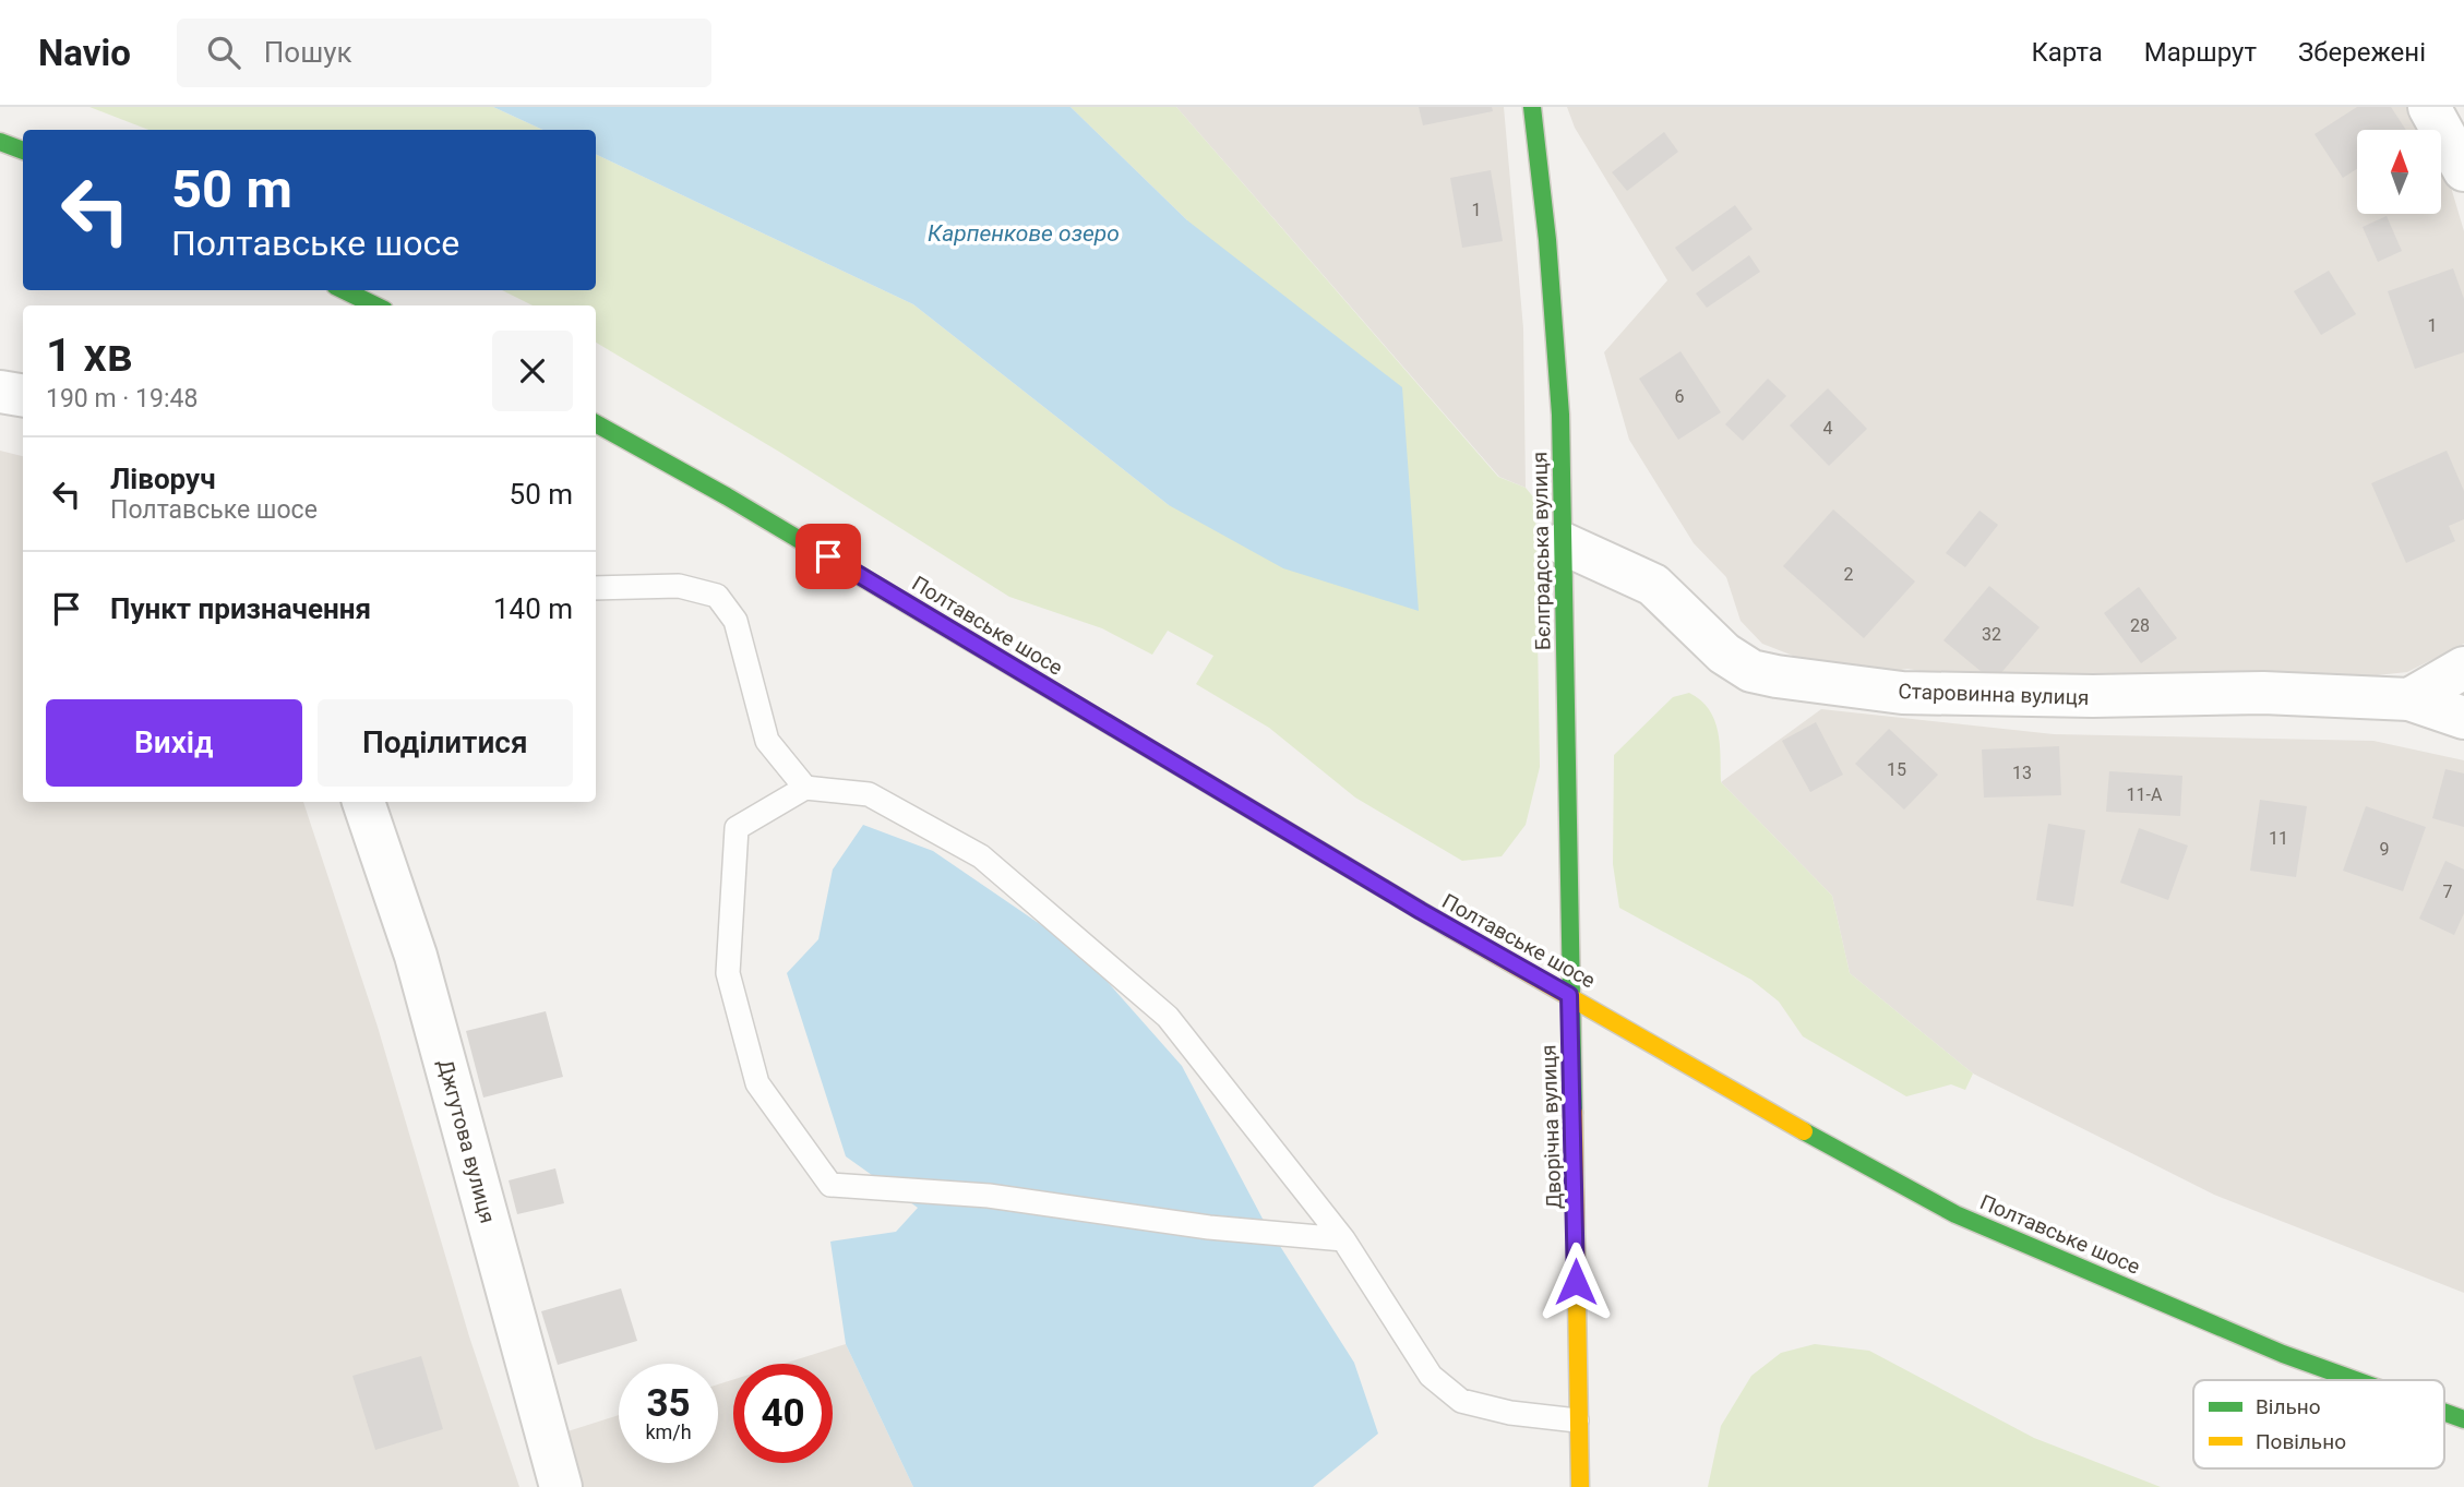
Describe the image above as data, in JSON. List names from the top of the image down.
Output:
{
  "streets": {
    "main road": ["Бєлградська вулиця", "Полтавське шосе", "Дворічна вулиця"],
    "street": ["Старовинна вулиця", "Джгутова вулиця"]
  },
  "crossings": [
    ["Бєлградська вулиця", "Полтавське шосе"],
    ["Бєлградська вулиця", "Старовинна вулиця"],
    ["Бєлградська вулиця", "Дворічна вулиця"],
    ["Полтавське шосе", "Дворічна вулиця"]
  ],
  "water": ["Карпенкове озеро"],
  "house_numbers": [
    "1",
    "1",
    "6",
    "4",
    "2",
    "28",
    "32",
    "15",
    "13",
    "11-А",
    "11",
    "9",
    "7"
  ],
  "legend": ["Вільно", "Повільно"],
  "north": "top",
  "page": {
    "header": "Navio",
    "search": "Пошук",
    "nav": ["Карта", "Маршрут", "Збережені"],
    "turn": ["50 m", "Полтавське шосе"],
    "heading": ["1 хв", "190 m · 19:48"],
    "list": [
      {
        "name": "Ліворуч",
        "note": "Полтавське шосе",
        "value": "50 m"
      },
      {
        "name": "Пункт призначення",
        "value": "140 m"
      }
    ],
    "buttons": ["Вихід", "Поділитися"],
    "speed": "35 km/h",
    "limit": "40"
  }
}
